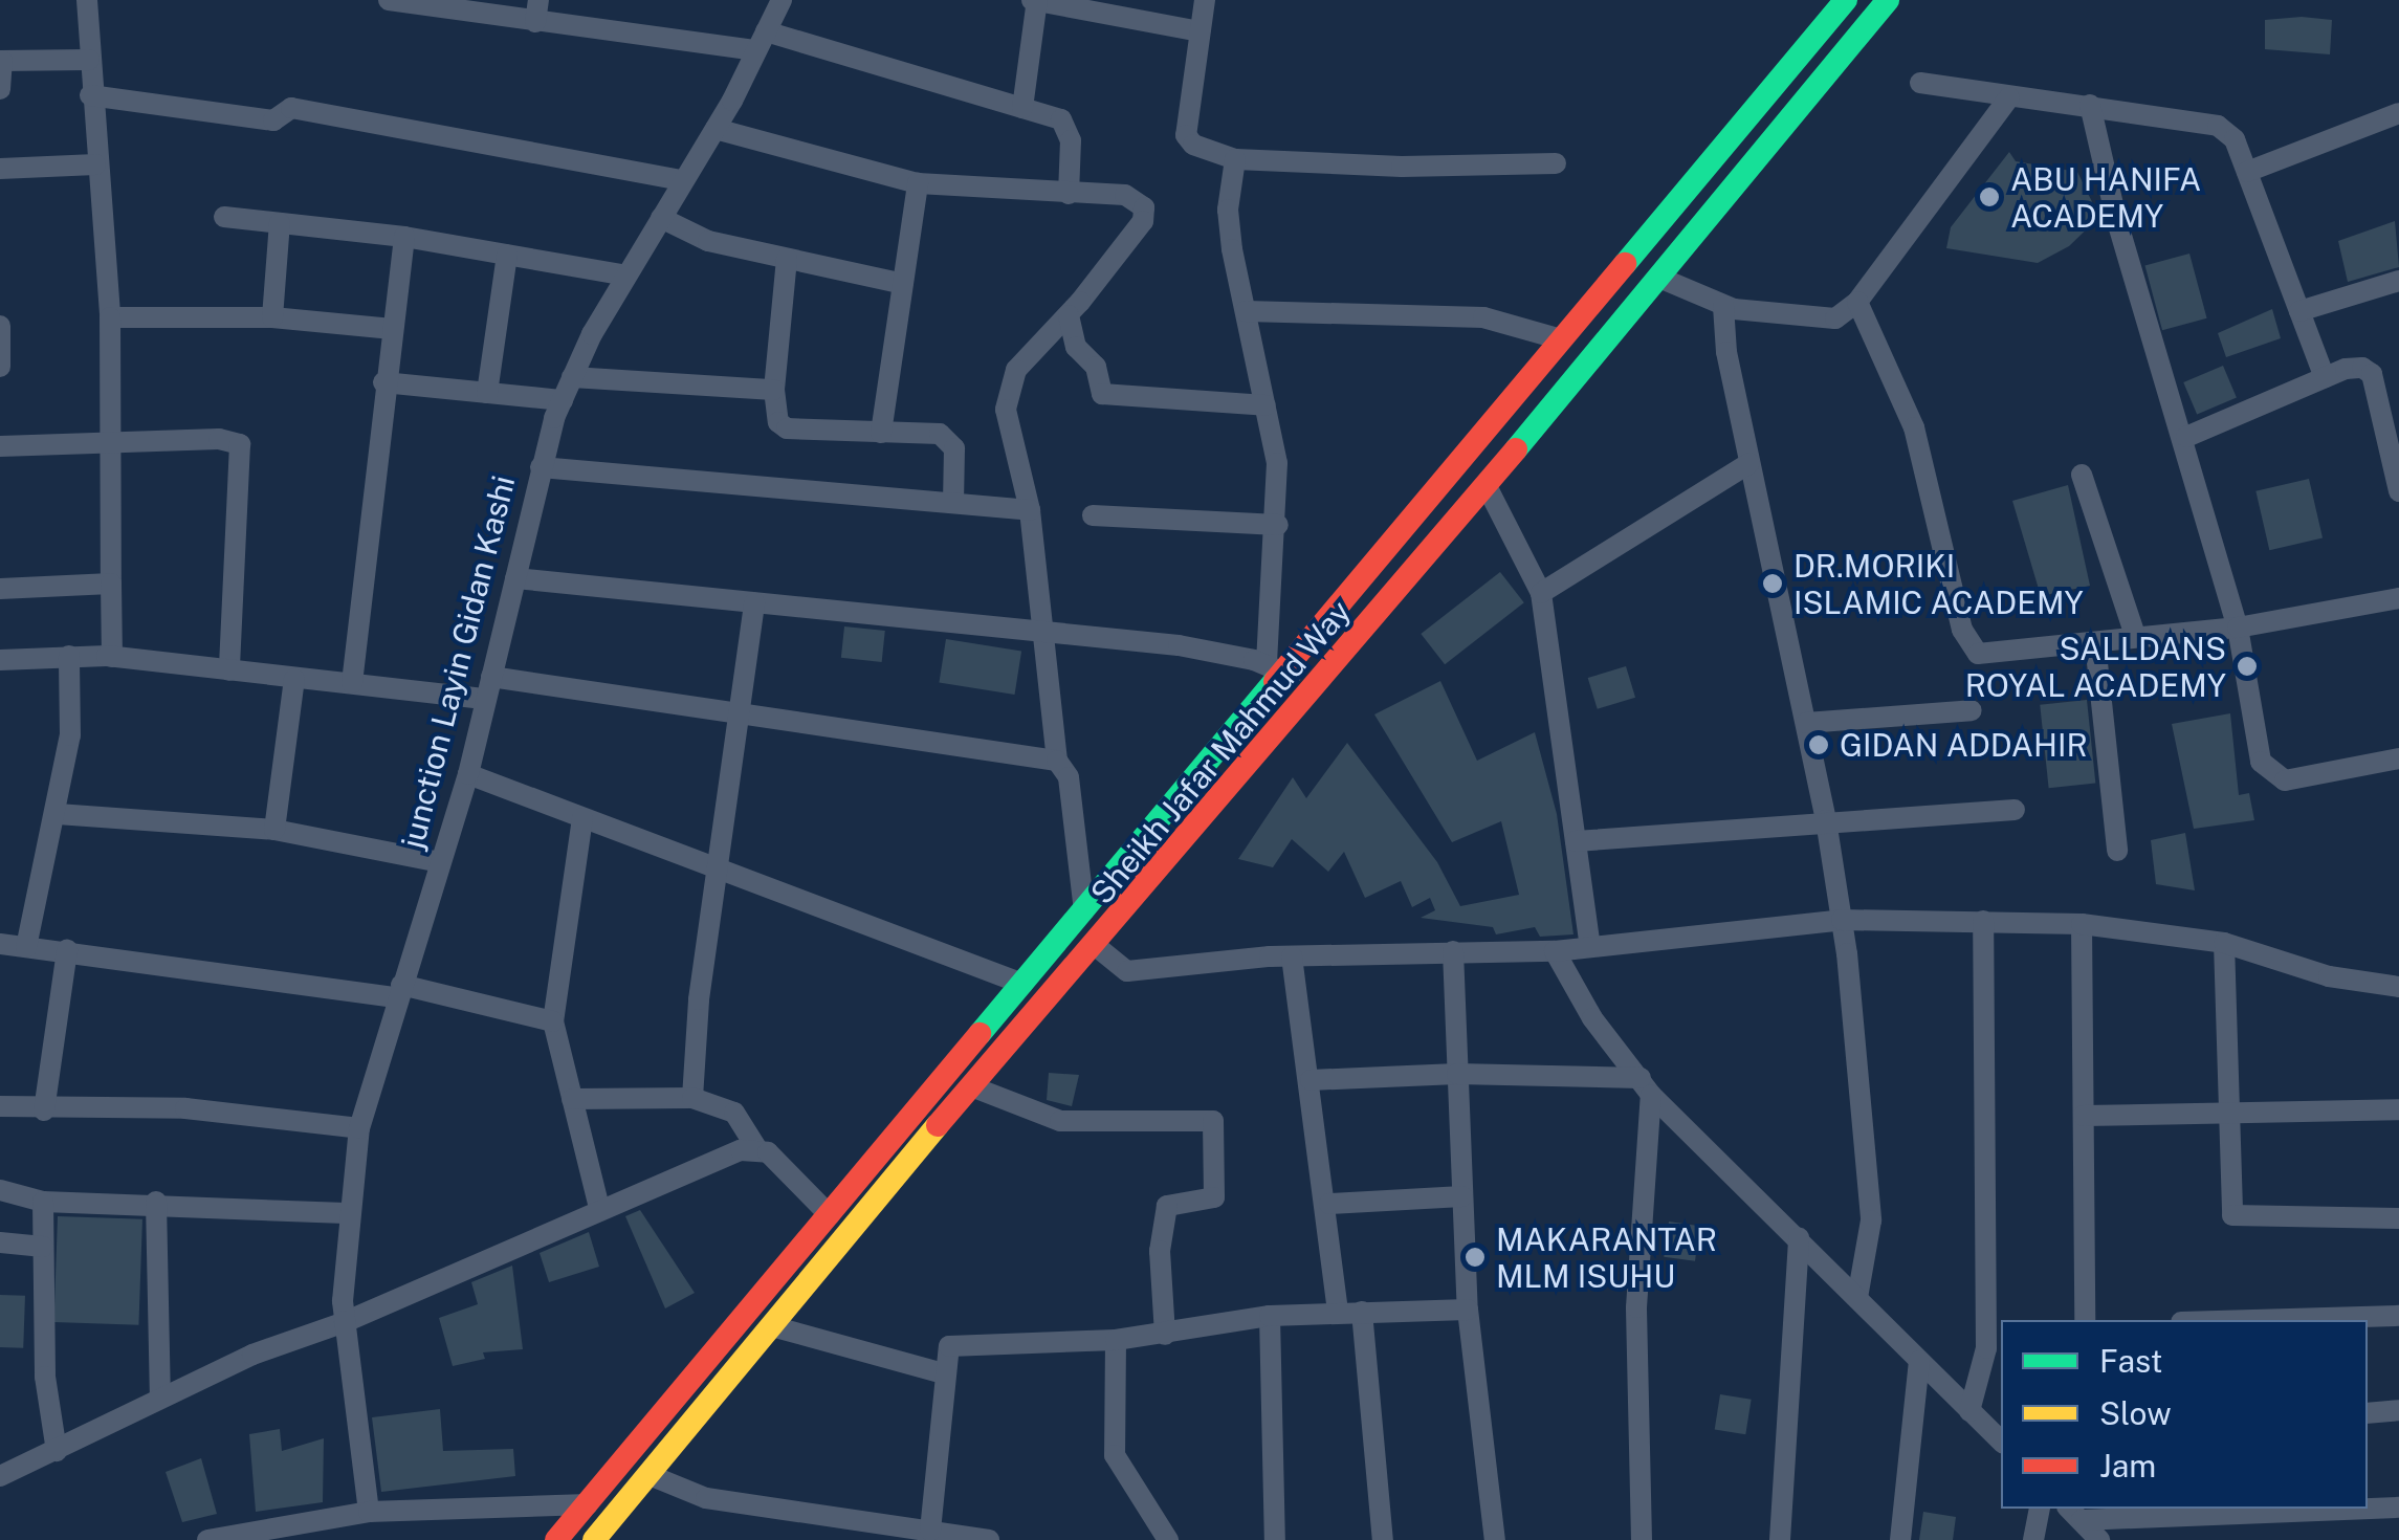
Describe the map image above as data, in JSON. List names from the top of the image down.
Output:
{
  "streets": {
    "main road": ["Sheikh Jafar Mahmud Way"],
    "street": ["junction Layin Gidan Kashi"]
  },
  "places": [
    "ABU HANIFA ACADEMY",
    "DR.MORIKI ISLAMIC ACADEMY",
    "SALLDANS ROYAL ACADEMY",
    "GIDAN ADDAHIR",
    "MAKARANTAR MLM ISUHU"
  ],
  "legend": ["Fast", "Slow", "Jam"]
}
